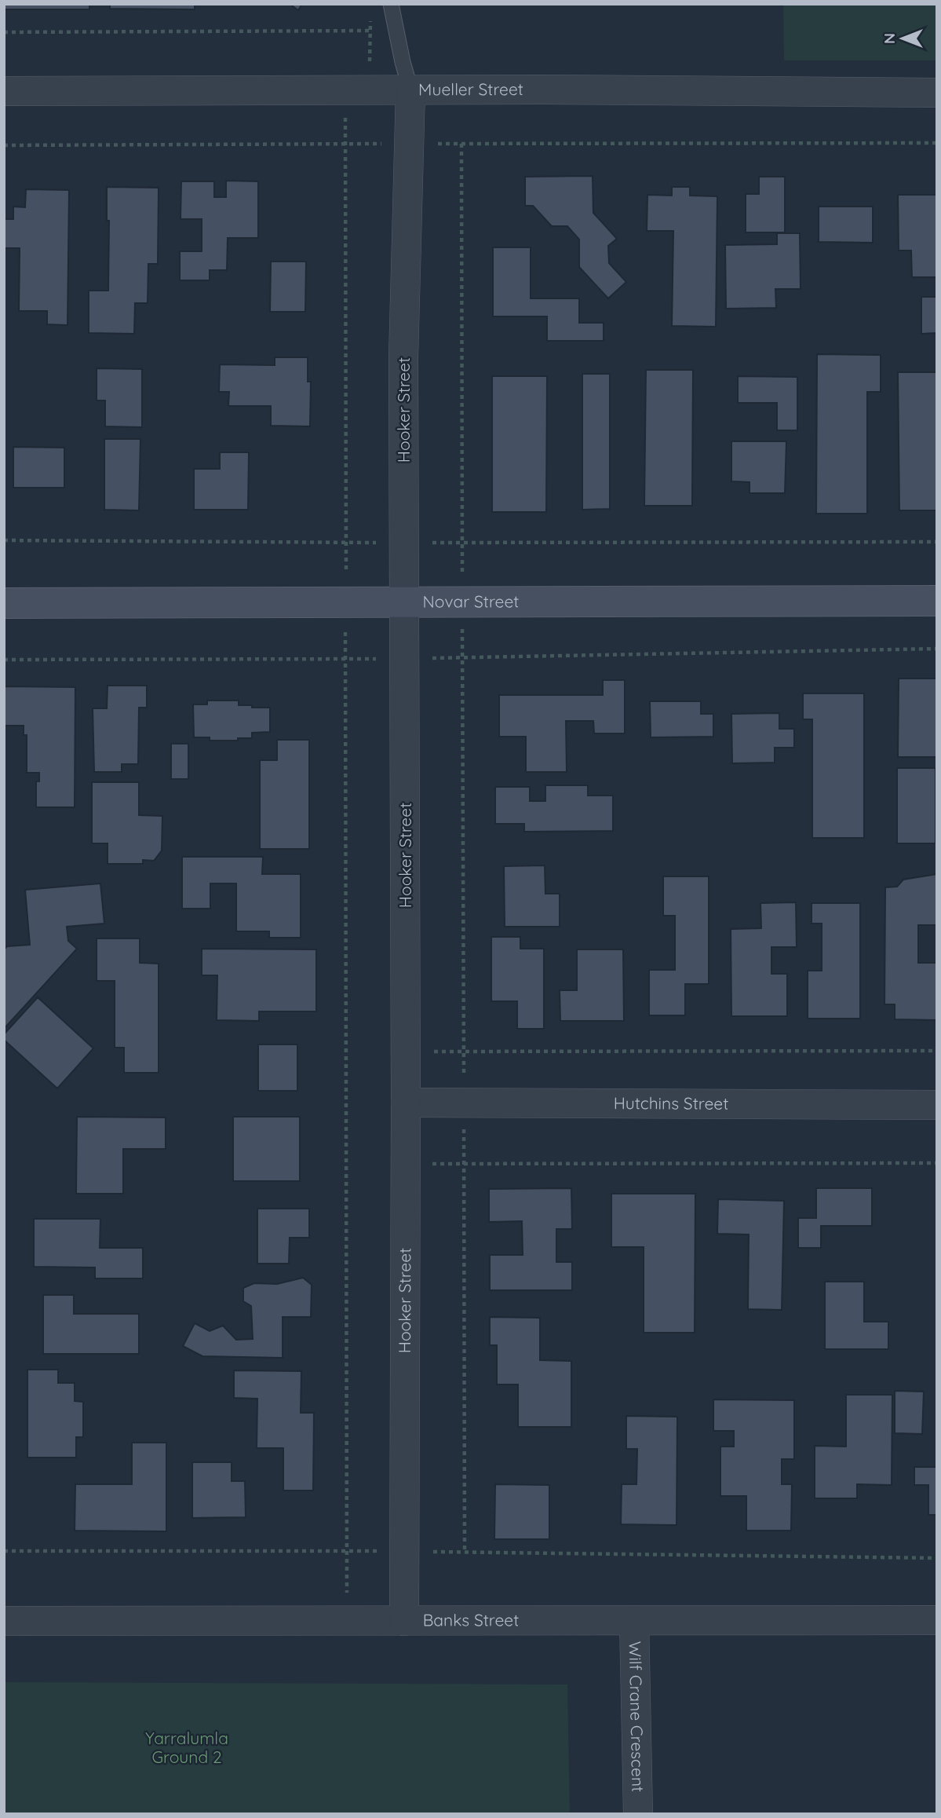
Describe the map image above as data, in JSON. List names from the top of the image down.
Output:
{
  "streets": {
    "main road": ["Novar Street"],
    "street": [
      "Mueller Street",
      "Hooker Street",
      "Hutchins Street",
      "Banks Street",
      "Wilf Crane Crescent"
    ]
  },
  "crossings": [
    ["Mueller Street", "Hooker Street"],
    ["Hooker Street", "Novar Street"],
    ["Hooker Street", "Hutchins Street"],
    ["Hooker Street", "Banks Street"],
    ["Banks Street", "Wilf Crane Crescent"]
  ],
  "parks": ["Yarralumla Ground 2"],
  "north": "left"
}
